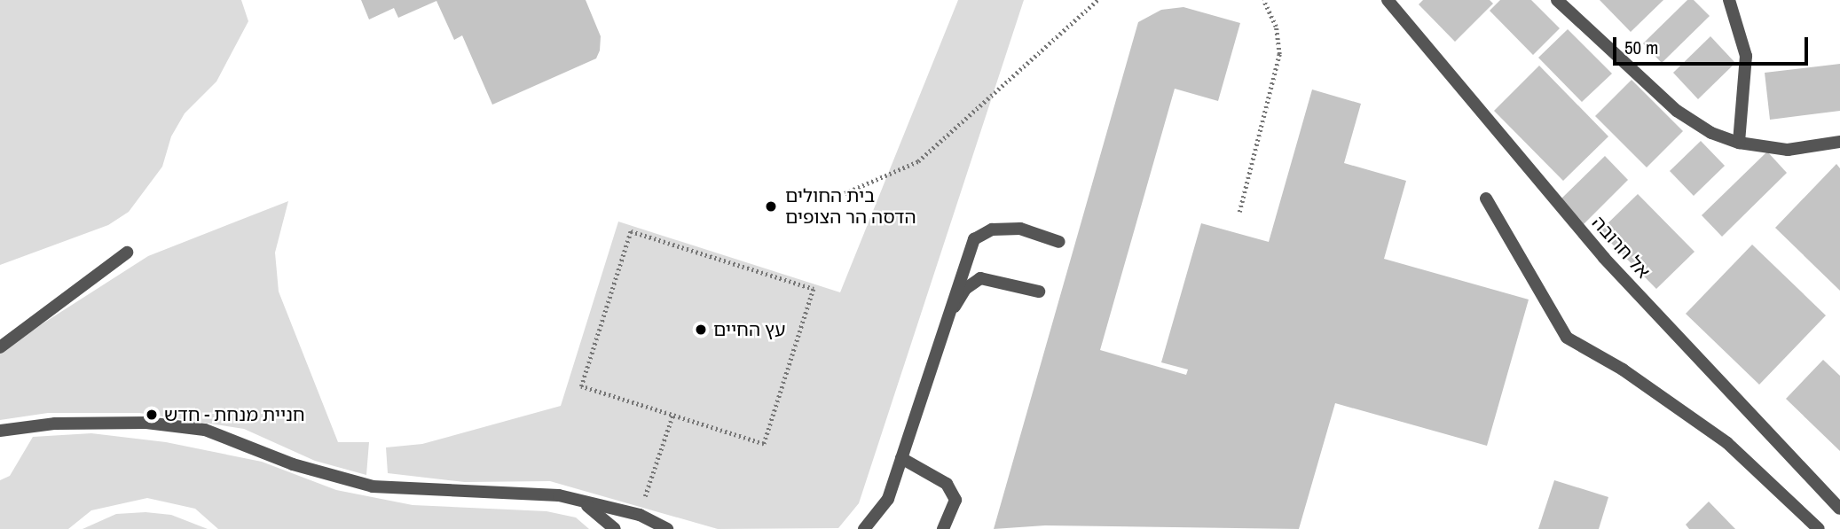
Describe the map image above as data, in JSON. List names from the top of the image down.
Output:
{
  "streets": {
    "street": ["אל חרובה"]
  },
  "places": ["בית החולים הדסה הר הצופים", "עץ החיים", "חניית מנחת - חדש"],
  "scale_bar": "50 m"
}
